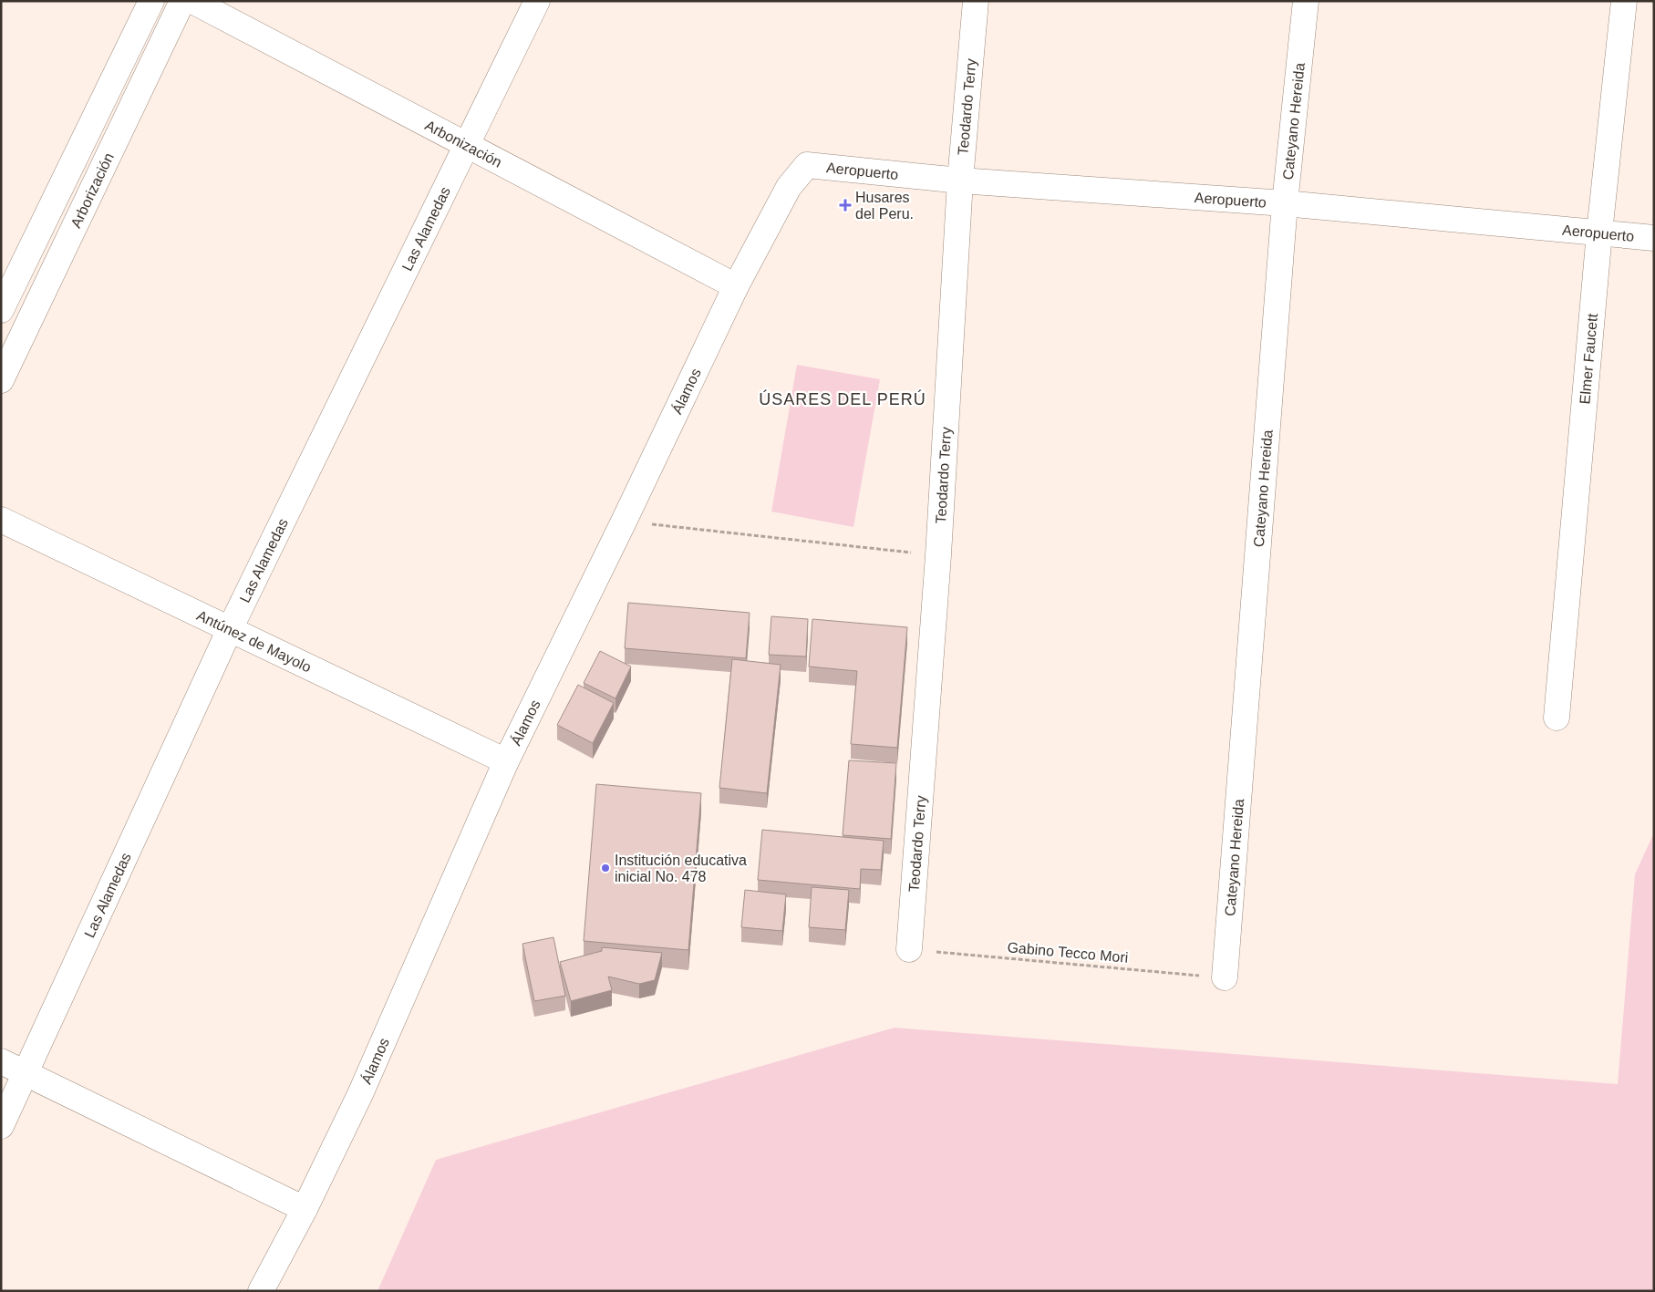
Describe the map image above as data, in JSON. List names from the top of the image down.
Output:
{
  "streets": {
    "street": [
      "Teodardo Terry",
      "Cateyano Hereida",
      "Arbonización",
      "Aeropuerto",
      "Arborización",
      "Las Alamedas",
      "Elmer Faucett",
      "Álamos",
      "Antúnez de Mayolo"
    ],
    "path": ["Gabino Tecco Mori"]
  },
  "crossings": [
    ["Teodardo Terry", "Aeropuerto"],
    ["Teodardo Terry", "Gabino Tecco Mori"],
    ["Cateyano Hereida", "Aeropuerto"],
    ["Cateyano Hereida", "Gabino Tecco Mori"],
    ["Arbonización", "Las Alamedas"],
    ["Arbonización", "Álamos"],
    ["Aeropuerto", "Elmer Faucett"],
    ["Aeropuerto", "Álamos"],
    ["Las Alamedas", "Antúnez de Mayolo"],
    ["Álamos", "Antúnez de Mayolo"]
  ],
  "districts": ["ÚSARES DEL PERÚ"],
  "places": {
    "health": ["Husares del Peru."],
    "other": ["Institución educativa inicial No. 478"]
  }
}
